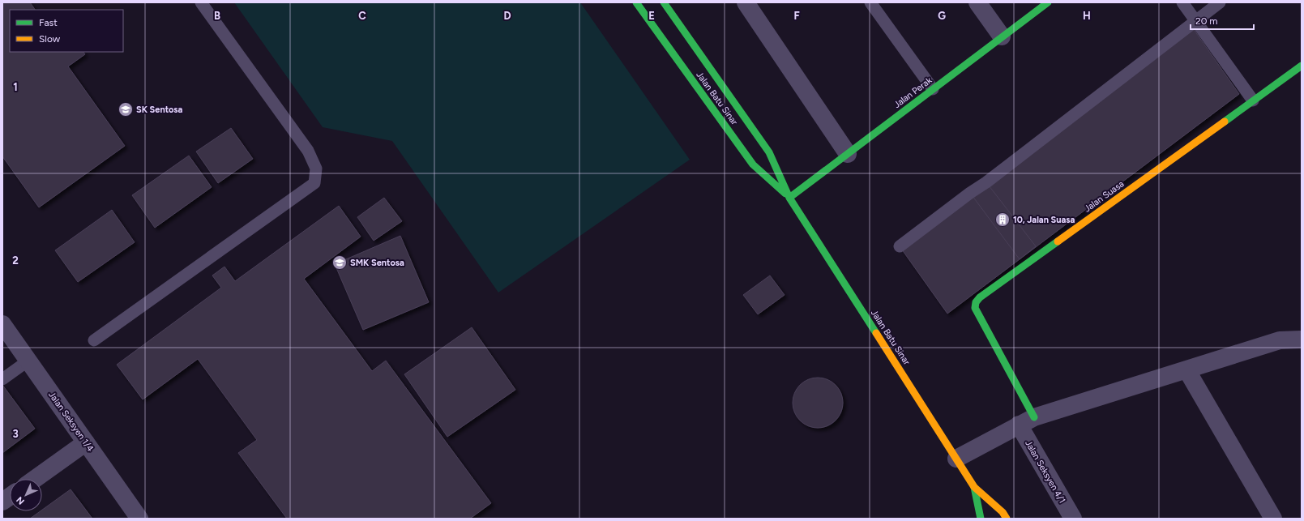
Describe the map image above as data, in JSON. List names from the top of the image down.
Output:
{
  "streets": {
    "street": [
      "Jalan Perak",
      "Jalan Batu Sinar",
      "Jalan Suasa",
      "Jalan Seksyen 1/4",
      "Jalan Seksyen 4/1"
    ]
  },
  "crossings": [
    ["Jalan Perak", "Jalan Batu Sinar"],
    ["Jalan Suasa", "Jalan Seksyen 4/1"]
  ],
  "places": {
    "school or university": ["SK Sentosa", "SMK Sentosa"],
    "building": ["10, Jalan Suasa"]
  },
  "legend": ["Fast", "Slow"],
  "scale_bar": "20 m",
  "north": "bottom left",
  "grid": {
    "columns": [
      "B",
      "C",
      "D",
      "E",
      "F",
      "G",
      "H"
    ],
    "rows": ["1", "2", "3"]
  }
}
